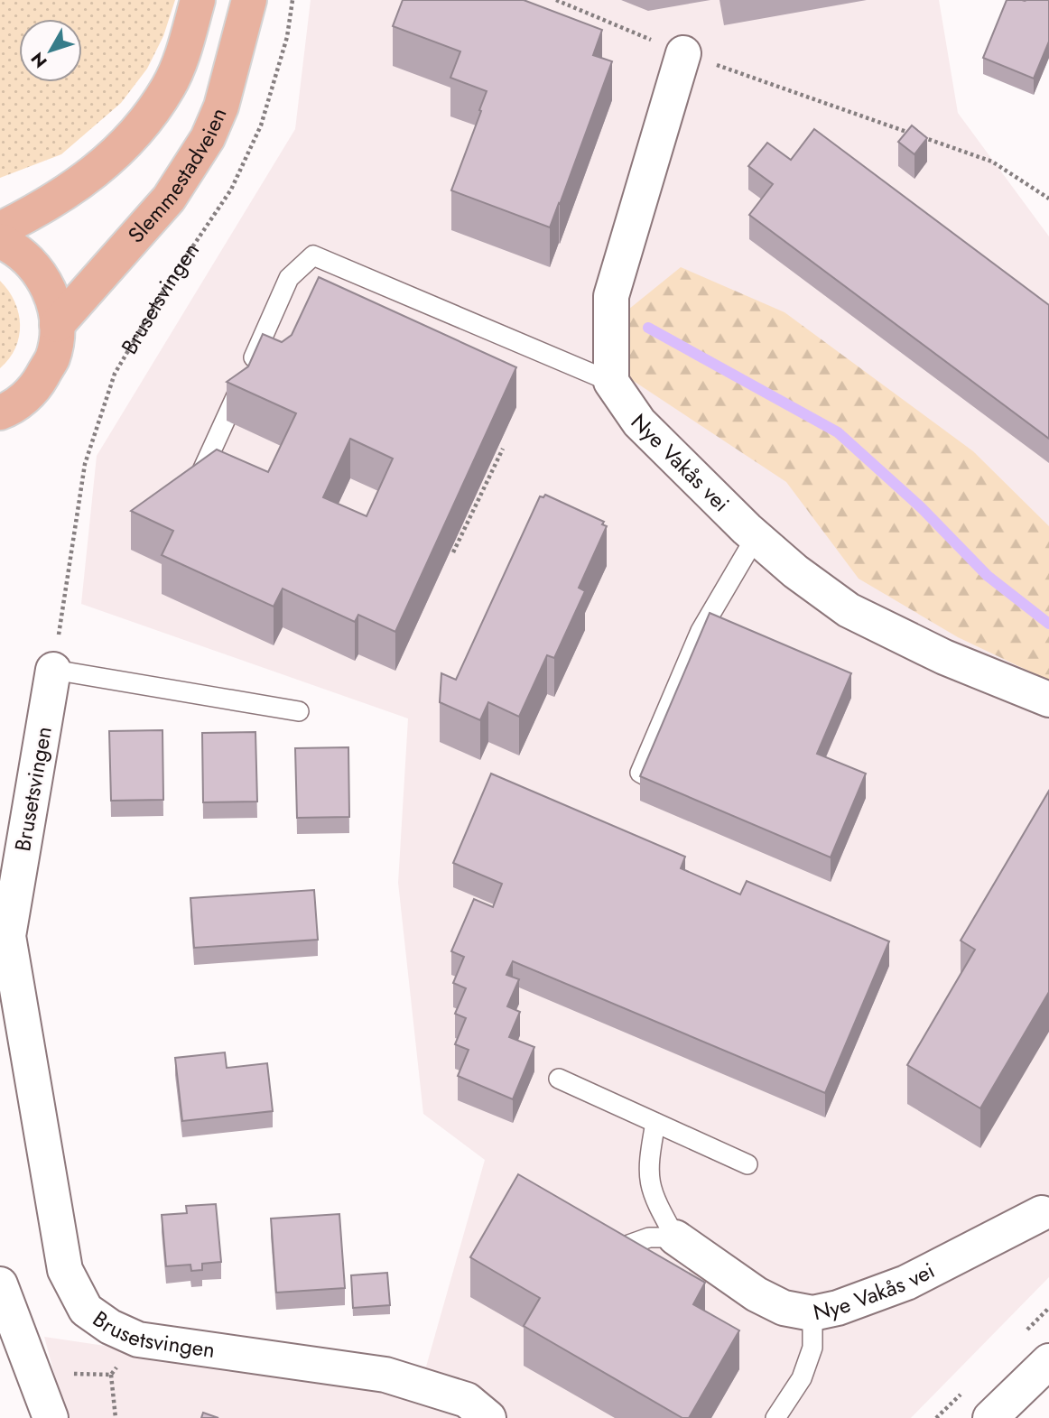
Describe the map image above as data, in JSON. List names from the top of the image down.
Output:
{
  "streets": {
    "main road": ["Slemmestadveien"],
    "street": ["Brusetsvingen", "Nye Vakås vei"]
  },
  "north": "bottom left"
}
